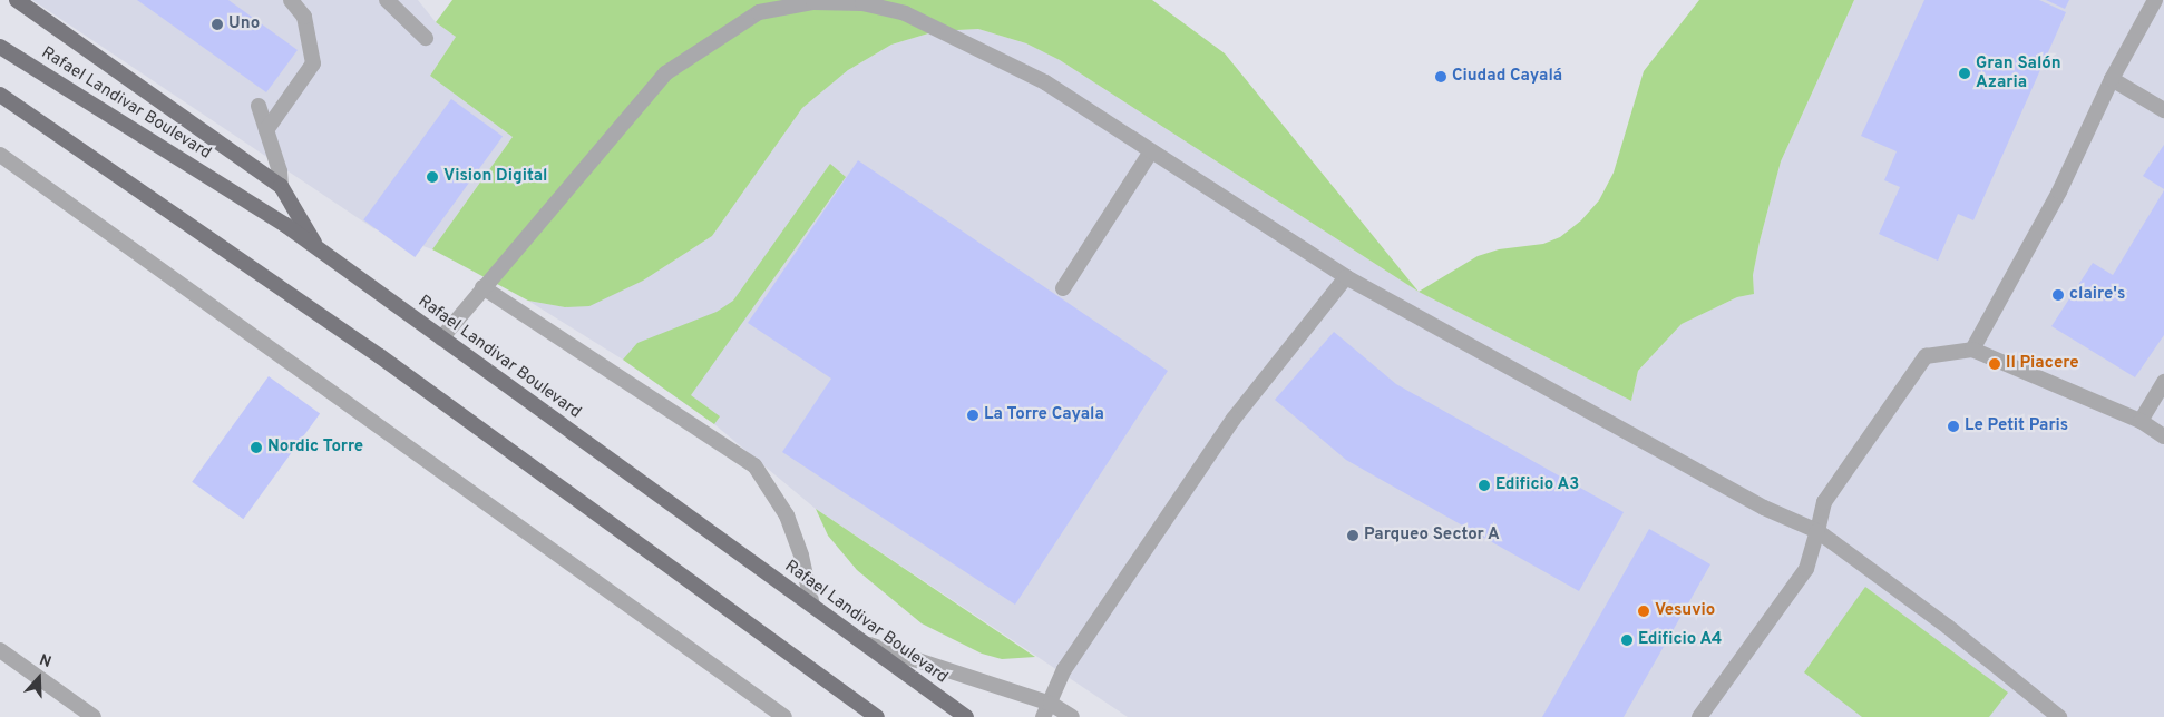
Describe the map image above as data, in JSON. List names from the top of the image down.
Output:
{
  "streets": {
    "main road": ["Rafael Landivar Boulevard"]
  },
  "places": [
    "Uno",
    "Gran Salón Azaria",
    "Ciudad Cayalá",
    "Vision Digital",
    "claire's",
    "Il Piacere",
    "La Torre Cayala",
    "Le Petit Paris",
    "Nordic Torre",
    "Edificio A3",
    "Parqueo Sector A",
    "Vesuvio",
    "Edificio A4"
  ],
  "north": "top"
}
